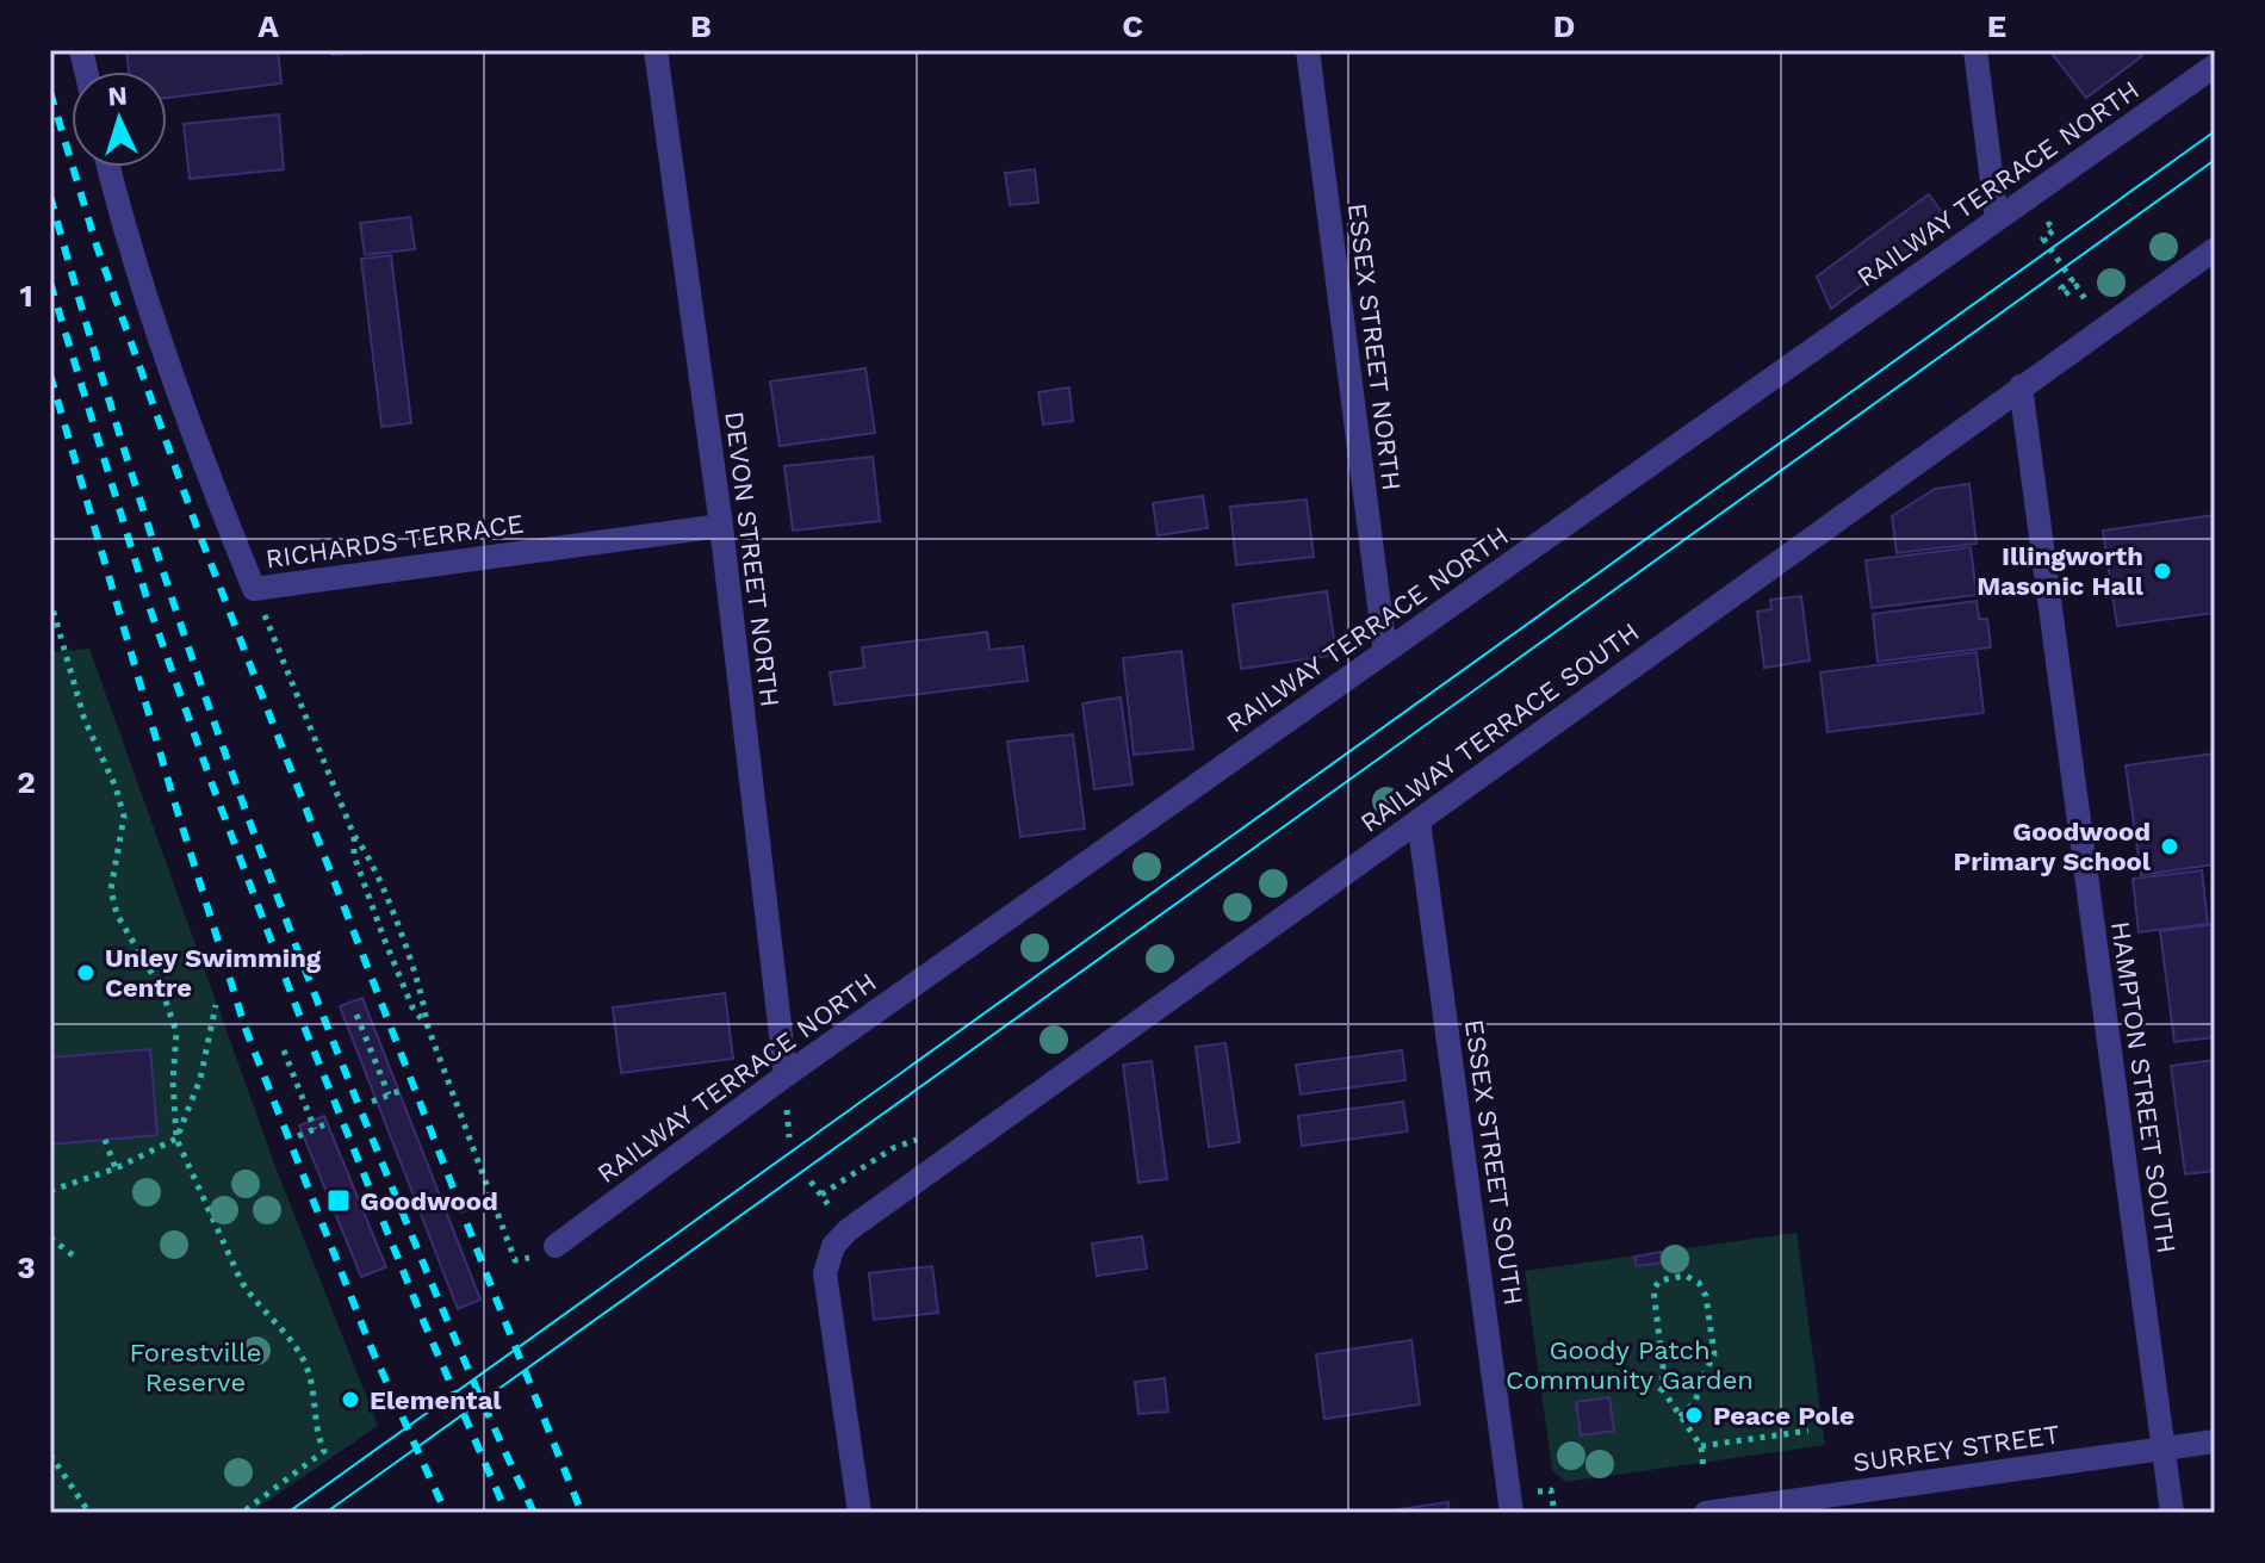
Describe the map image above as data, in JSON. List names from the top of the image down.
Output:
{
  "streets": {
    "street": [
      "RAILWAY TERRACE NORTH",
      "ESSEX STREET NORTH",
      "RICHARDS TERRACE",
      "DEVON STREET NORTH",
      "RAILWAY TERRACE SOUTH",
      "HAMPTON STREET SOUTH",
      "ESSEX STREET SOUTH",
      "SURREY STREET"
    ]
  },
  "crossings": [
    ["RAILWAY TERRACE NORTH", "ESSEX STREET NORTH"],
    ["RAILWAY TERRACE NORTH", "DEVON STREET NORTH"],
    ["RICHARDS TERRACE", "DEVON STREET NORTH"],
    ["RAILWAY TERRACE SOUTH", "HAMPTON STREET SOUTH"],
    ["RAILWAY TERRACE SOUTH", "ESSEX STREET SOUTH"],
    ["HAMPTON STREET SOUTH", "SURREY STREET"]
  ],
  "parks": ["Goody Patch Community Garden", "Forestville Reserve"],
  "places": {
    "other": [
      "Illingworth Masonic Hall",
      "Goodwood Primary School",
      "Unley Swimming Centre",
      "Elemental",
      "Peace Pole"
    ],
    "transit": ["Goodwood"]
  },
  "north": "top",
  "grid": {
    "columns": [
      "A",
      "B",
      "C",
      "D",
      "E"
    ],
    "rows": ["1", "2", "3"]
  }
}
